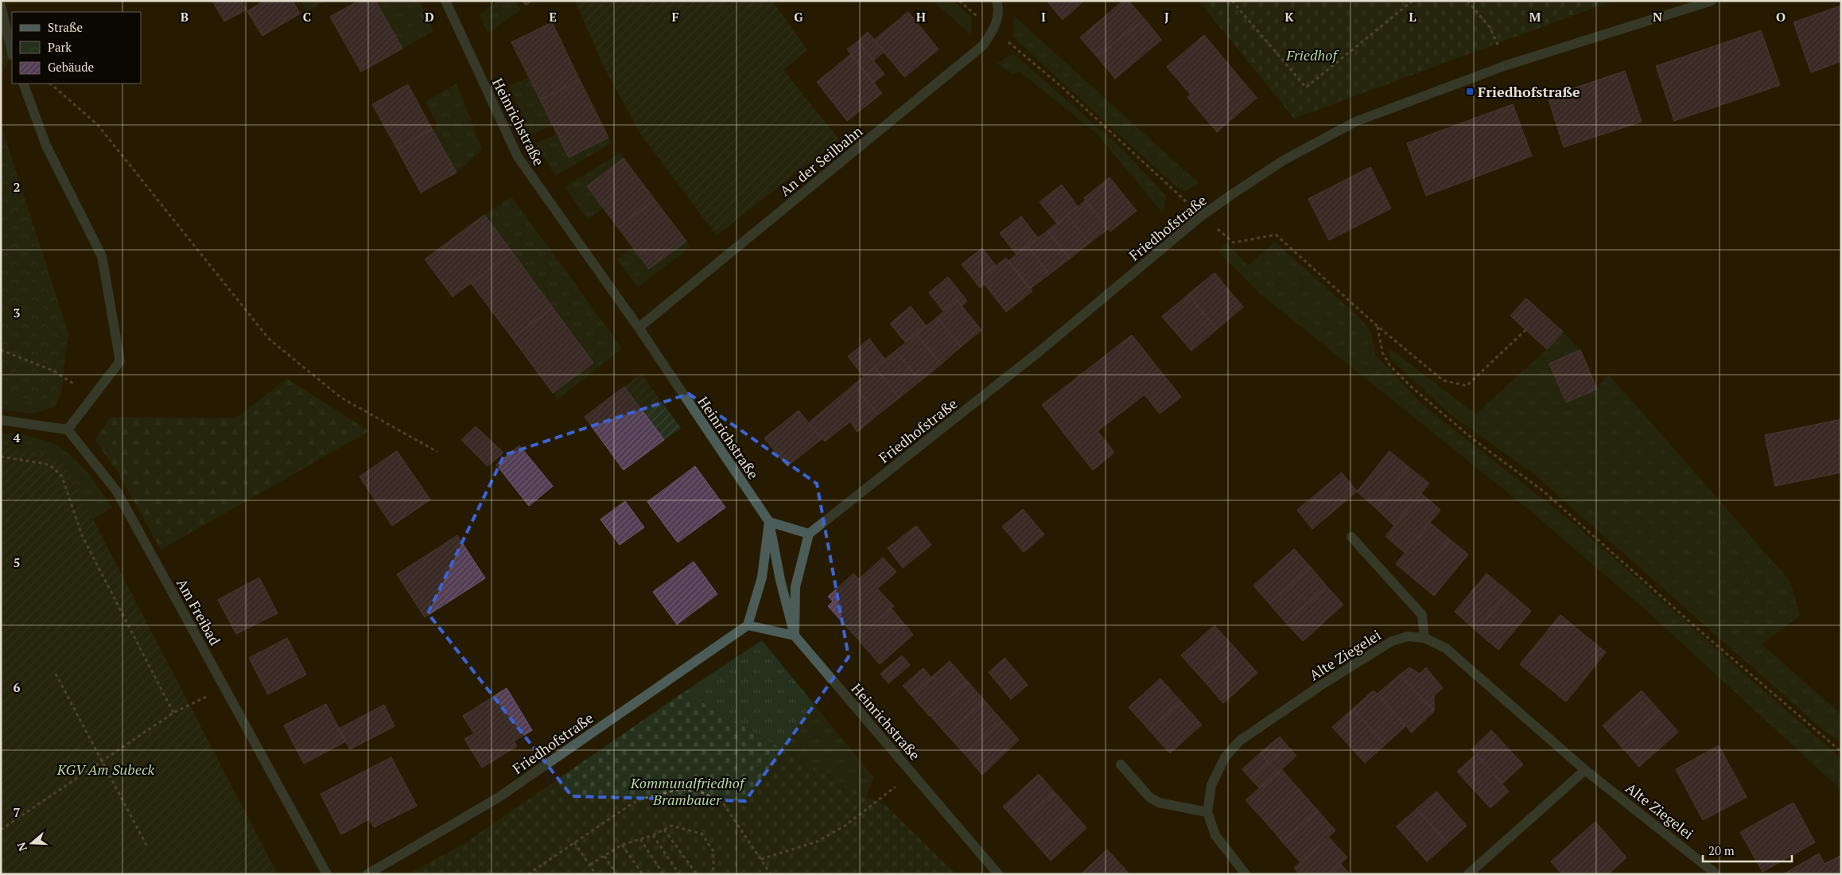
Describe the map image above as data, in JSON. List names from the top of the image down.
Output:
{
  "streets": {
    "street": [
      "Heinrichstraße",
      "An der Seilbahn",
      "Friedhofstraße",
      "Am Freibad",
      "Alte Ziegelei"
    ]
  },
  "crossings": [
    ["Heinrichstraße", "An der Seilbahn"]
  ],
  "parks": ["Friedhof", "KGV Am Subeck", "Kommunalfriedhof Brambauer"],
  "places": {
    "transit": ["Friedhofstraße"]
  },
  "legend": ["Straße", "Park", "Gebäude"],
  "scale_bar": "20 m",
  "north": "left",
  "grid": {
    "columns": [
      "B",
      "C",
      "D",
      "E",
      "F",
      "G",
      "H",
      "I",
      "J",
      "K",
      "L",
      "M",
      "N",
      "O"
    ],
    "rows": [
      "2",
      "3",
      "4",
      "5",
      "6",
      "7"
    ]
  }
}
